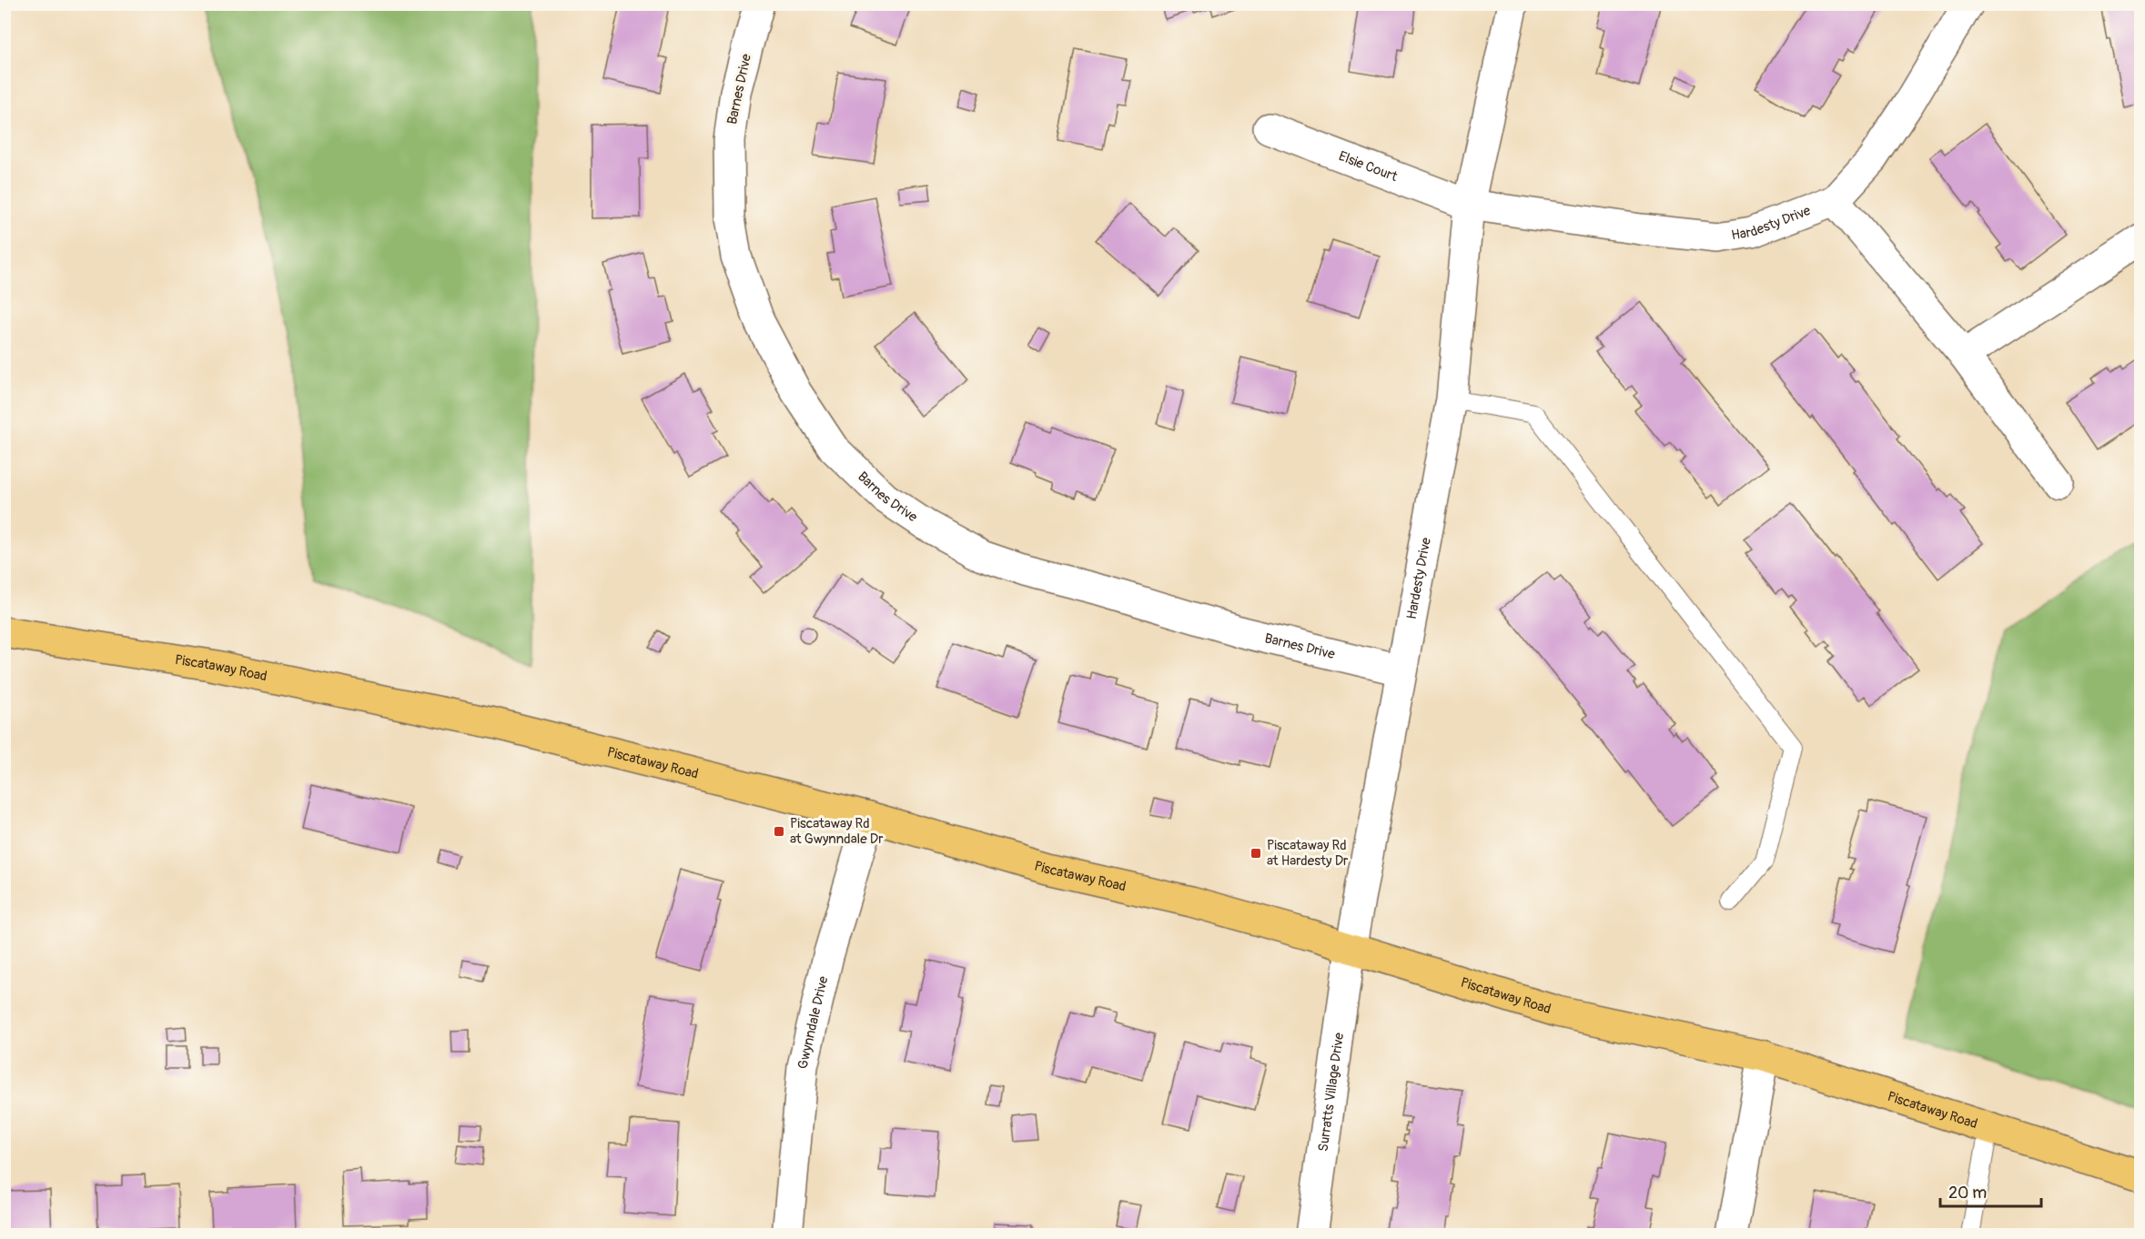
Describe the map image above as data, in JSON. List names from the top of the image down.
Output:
{
  "streets": {
    "main road": ["Piscataway Road"],
    "street": [
      "Barnes Drive",
      "Elsie Court",
      "Hardesty Drive",
      "Gwynndale Drive",
      "Surratts Village Drive"
    ]
  },
  "crossings": [
    ["Barnes Drive", "Hardesty Drive"],
    ["Elsie Court", "Hardesty Drive"],
    ["Hardesty Drive", "Piscataway Road"],
    ["Hardesty Drive", "Surratts Village Drive"],
    ["Piscataway Road", "Gwynndale Drive"],
    ["Piscataway Road", "Surratts Village Drive"]
  ],
  "places": {
    "transit": ["Piscataway Rd at Gwynndale Dr", "Piscataway Rd at Hardesty Dr"]
  },
  "scale_bar": "20 m"
}
